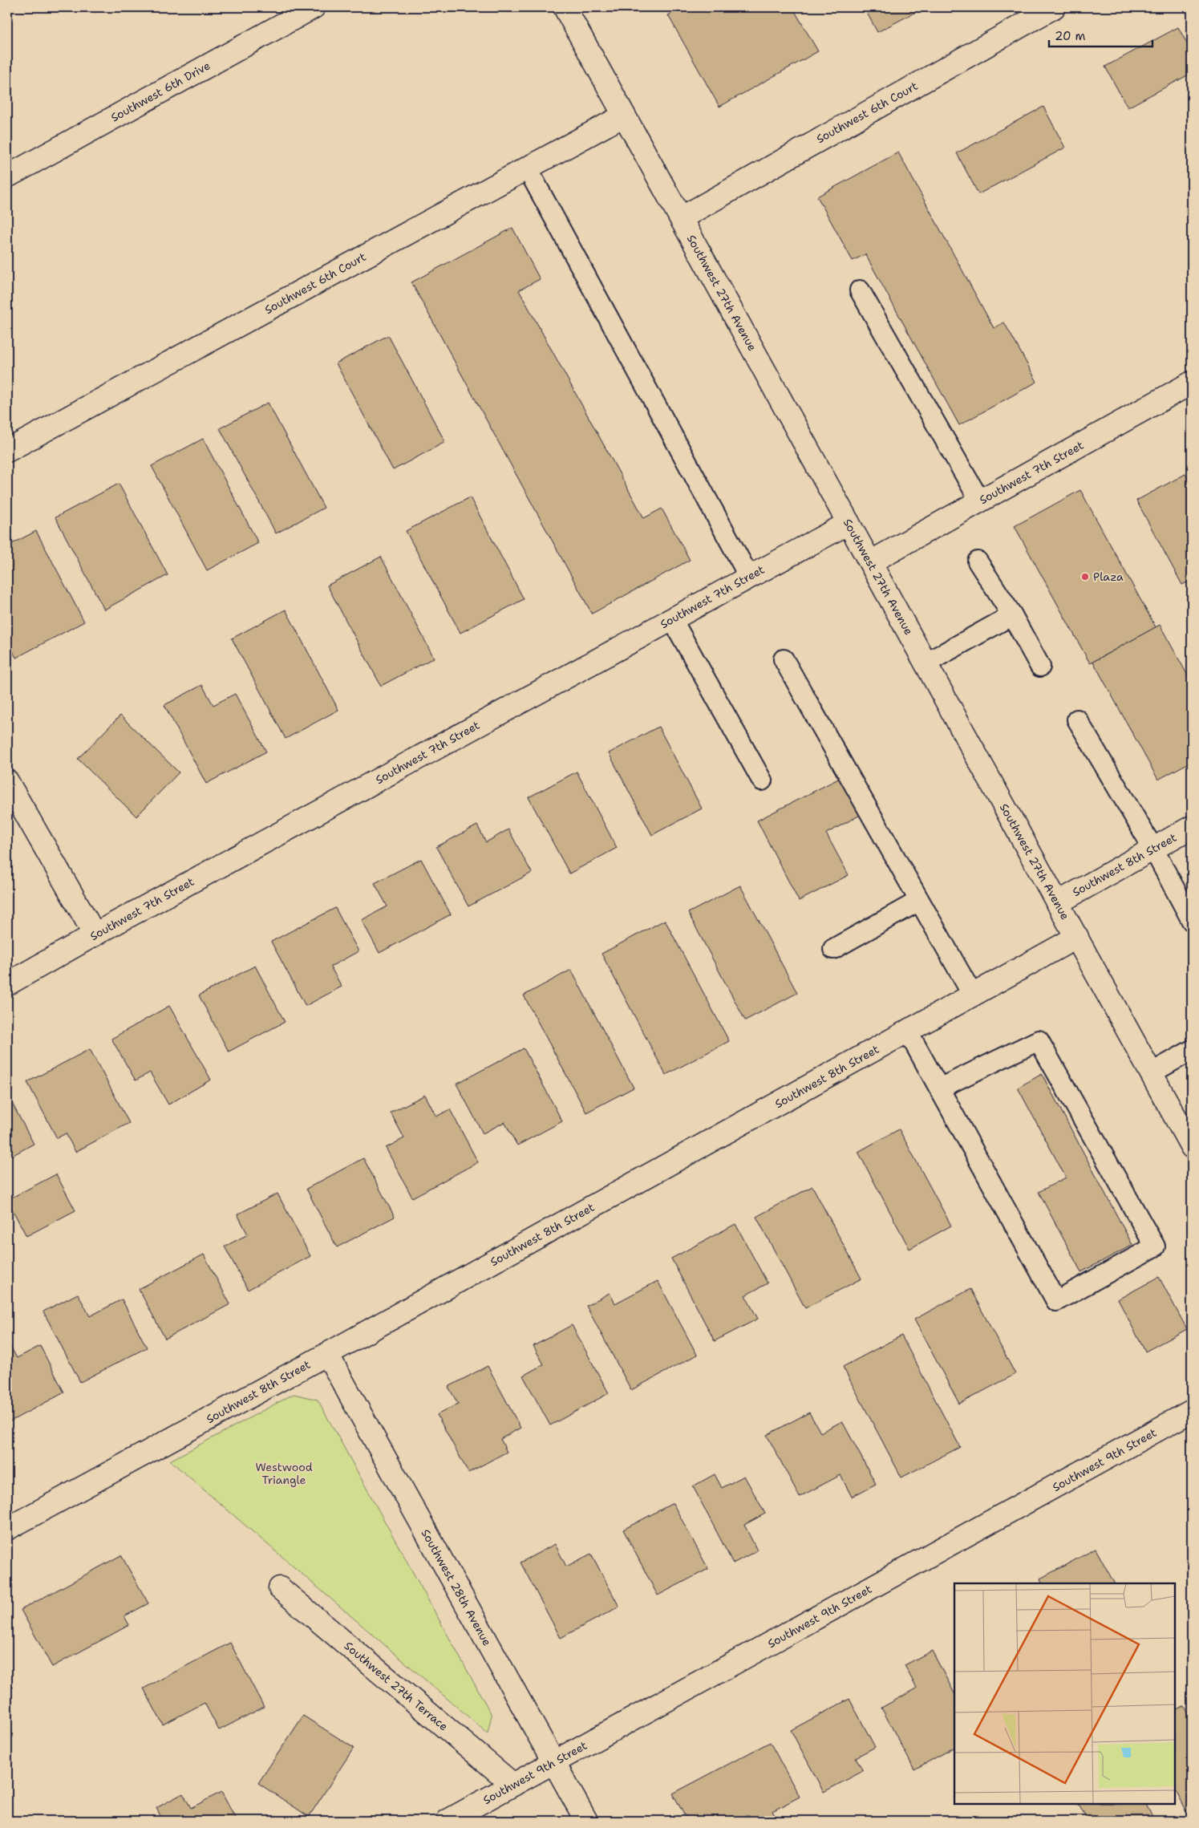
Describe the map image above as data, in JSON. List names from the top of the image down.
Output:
{
  "streets": {
    "street": [
      "Southwest 6th Drive",
      "Southwest 6th Court",
      "Southwest 27th Avenue",
      "Southwest 7th Street",
      "Southwest 8th Street",
      "Southwest 9th Street",
      "Southwest 28th Avenue",
      "Southwest 27th Terrace"
    ]
  },
  "crossings": [
    ["Southwest 6th Court", "Southwest 27th Avenue"],
    ["Southwest 27th Avenue", "Southwest 7th Street"],
    ["Southwest 27th Avenue", "Southwest 8th Street"],
    ["Southwest 8th Street", "Southwest 28th Avenue"],
    ["Southwest 9th Street", "Southwest 28th Avenue"],
    ["Southwest 9th Street", "Southwest 27th Terrace"]
  ],
  "parks": ["Westwood Triangle"],
  "places": ["Plaza"],
  "scale_bar": "20 m"
}
